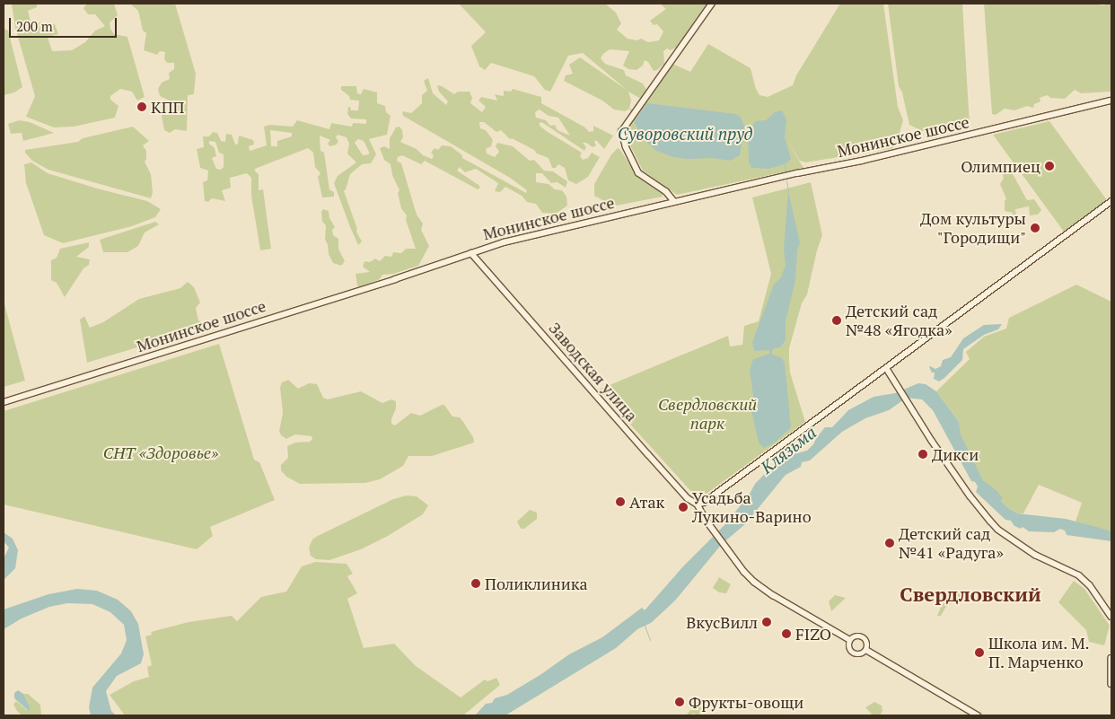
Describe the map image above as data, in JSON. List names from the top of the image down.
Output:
{
  "streets": {
    "street": ["Монинское шоссе", "Заводская улица"]
  },
  "crossings": [
    ["Монинское шоссе", "Заводская улица"]
  ],
  "districts": ["Свердловский"],
  "water": ["Суворовский пруд", "Клязьма"],
  "parks": ["Свердловский парк", "СНТ «Здоровье»"],
  "places": [
    "КПП",
    "Олимпиец",
    "Дом культуры \"Городищи\"",
    "Детский сад №48 «Ягодка»",
    "Дикси",
    "Атак",
    "Усадьба Лукино-Варино",
    "Детский сад №41 «Радуга»",
    "Поликлиника",
    "ВкусВилл",
    "FIZO",
    "Школа им. М. П. Марченко",
    "Фрукты-овощи"
  ],
  "scale_bar": "200 m"
}
